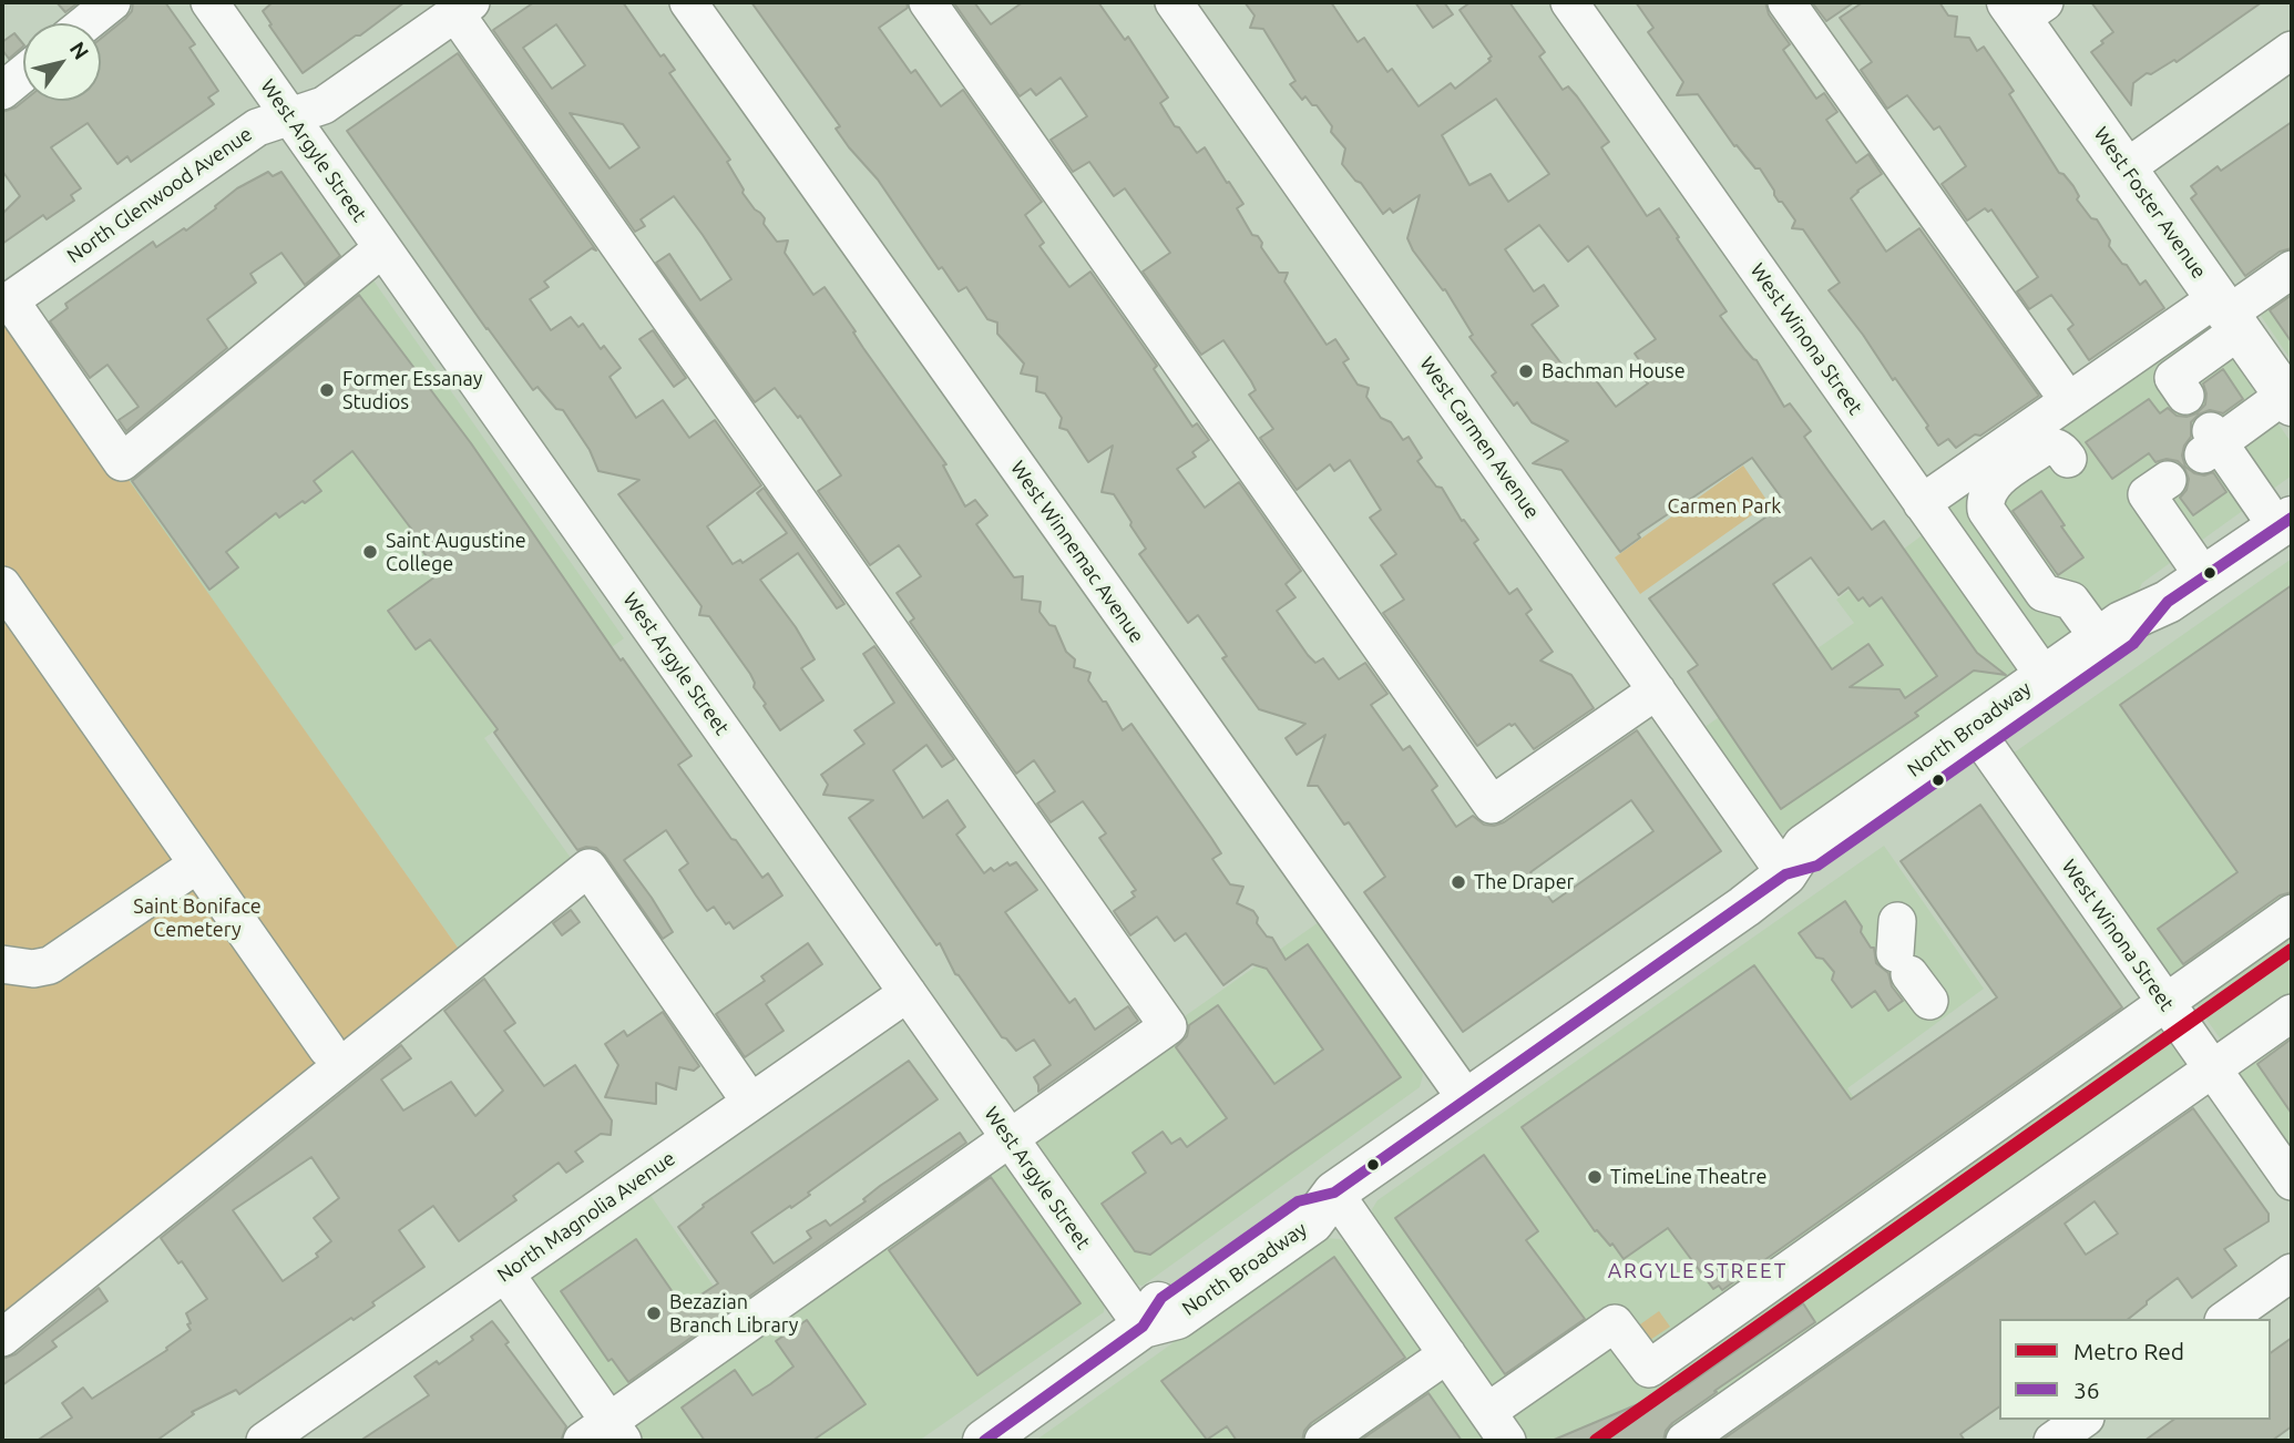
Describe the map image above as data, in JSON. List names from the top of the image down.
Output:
{
  "streets": {
    "main road": ["West Foster Avenue", "North Broadway"],
    "street": [
      "West Argyle Street",
      "North Glenwood Avenue",
      "West Winona Street",
      "West Carmen Avenue",
      "West Winnemac Avenue",
      "North Magnolia Avenue"
    ]
  },
  "crossings": [
    ["West Argyle Street", "North Glenwood Avenue"],
    ["West Argyle Street", "North Broadway"],
    ["West Argyle Street", "North Magnolia Avenue"],
    ["West Winona Street", "North Broadway"],
    ["West Carmen Avenue", "North Broadway"],
    ["West Winnemac Avenue", "North Broadway"]
  ],
  "districts": ["ARGYLE STREET"],
  "parks": ["Carmen Park", "Saint Boniface Cemetery"],
  "places": [
    "Bachman House",
    "Former Essanay Studios",
    "Saint Augustine College",
    "The Draper",
    "TimeLine Theatre",
    "Bezazian Branch Library"
  ],
  "lines": ["transit line 36", "metro line Red"],
  "legend": ["Metro Red", "36"],
  "north": "top right"
}
